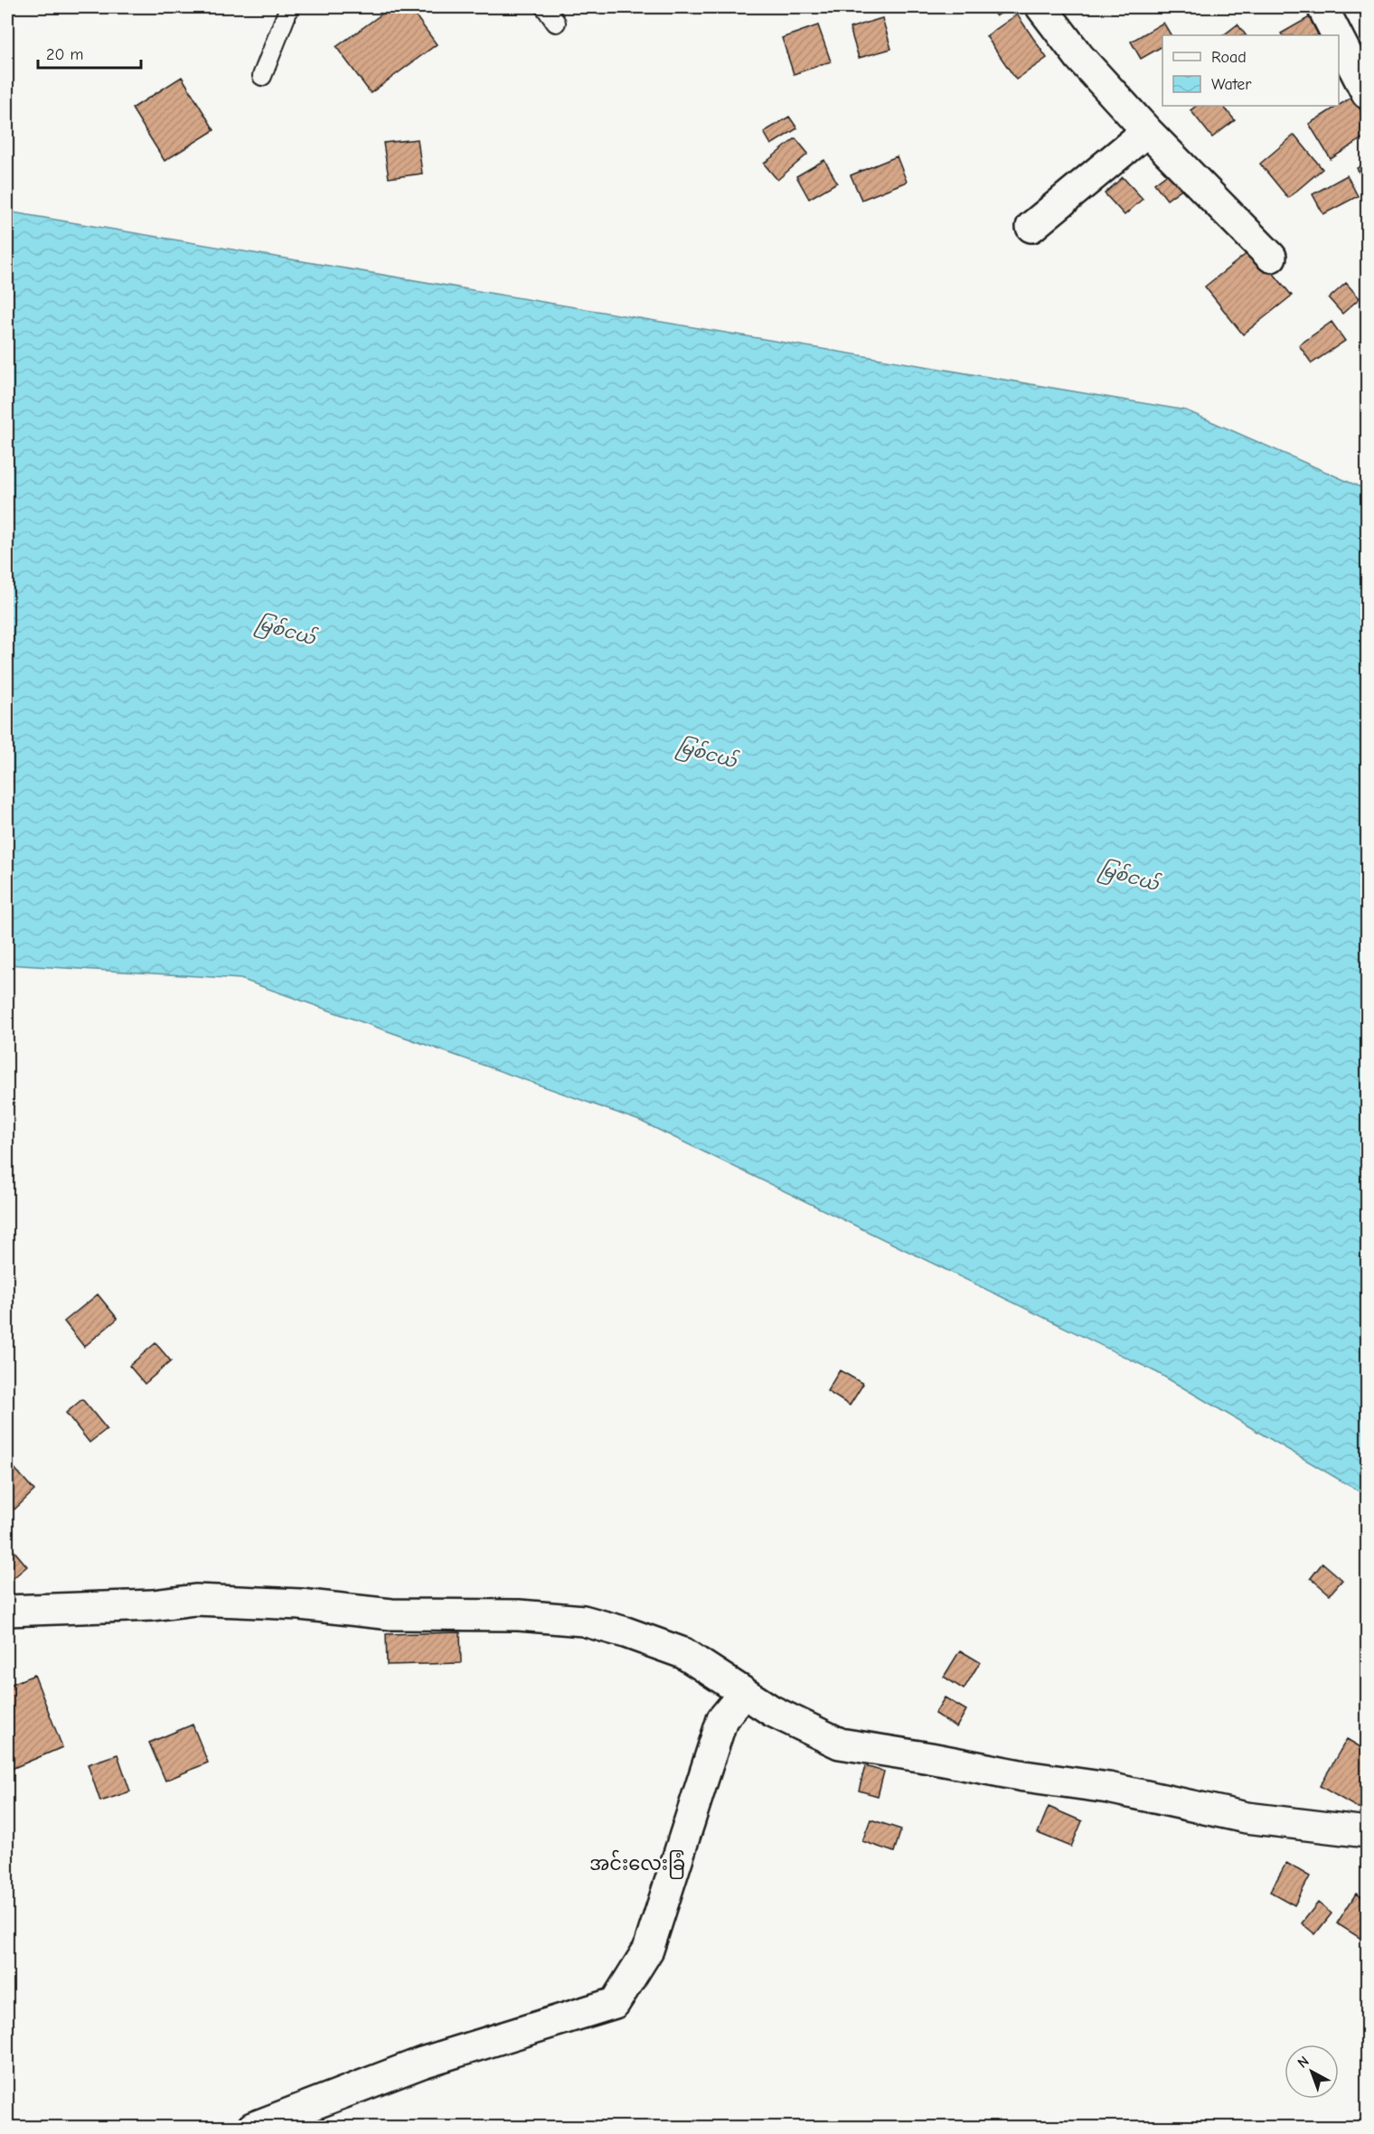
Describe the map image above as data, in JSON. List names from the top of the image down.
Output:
{
  "districts": ["အင်းလေးခြံ"],
  "water": ["မြစ်ငယ်"],
  "legend": ["Road", "Water"],
  "scale_bar": "20 m",
  "north": "top left"
}
